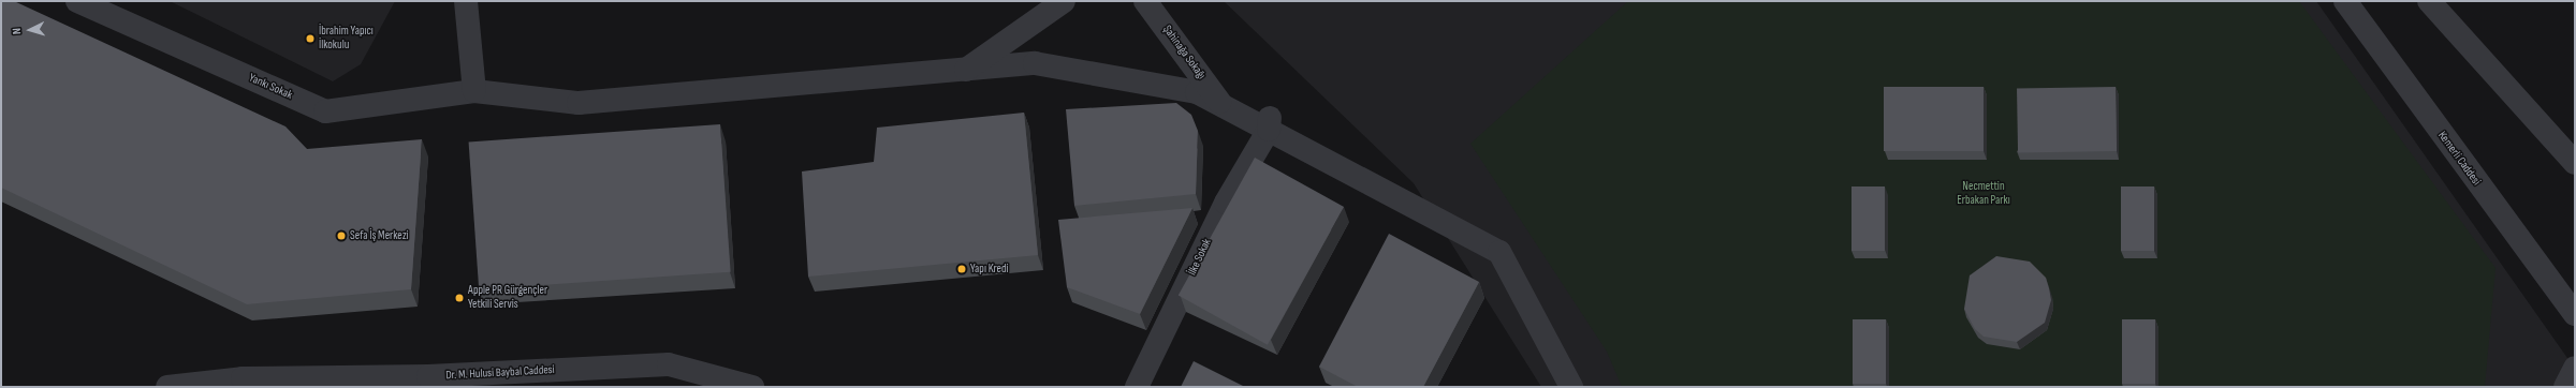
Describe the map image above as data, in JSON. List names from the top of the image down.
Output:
{
  "streets": {
    "street": [
      "Şahinağa Sokağı",
      "Yankı Sokak",
      "Kemerli Caddesi",
      "İlke Sokak",
      "Dr. M. Hulusi Baybal Caddesi"
    ]
  },
  "crossings": [
    ["Şahinağa Sokağı", "Yankı Sokak"],
    ["Yankı Sokak", "İlke Sokak"]
  ],
  "parks": ["Necmettin Erbakan Parkı"],
  "places": [
    "İbrahim Yapıcı İlkokulu",
    "Sefa İş Merkezi",
    "Yapı Kredi",
    "Apple PR Gürgençler Yetkili Servis"
  ],
  "north": "left"
}
